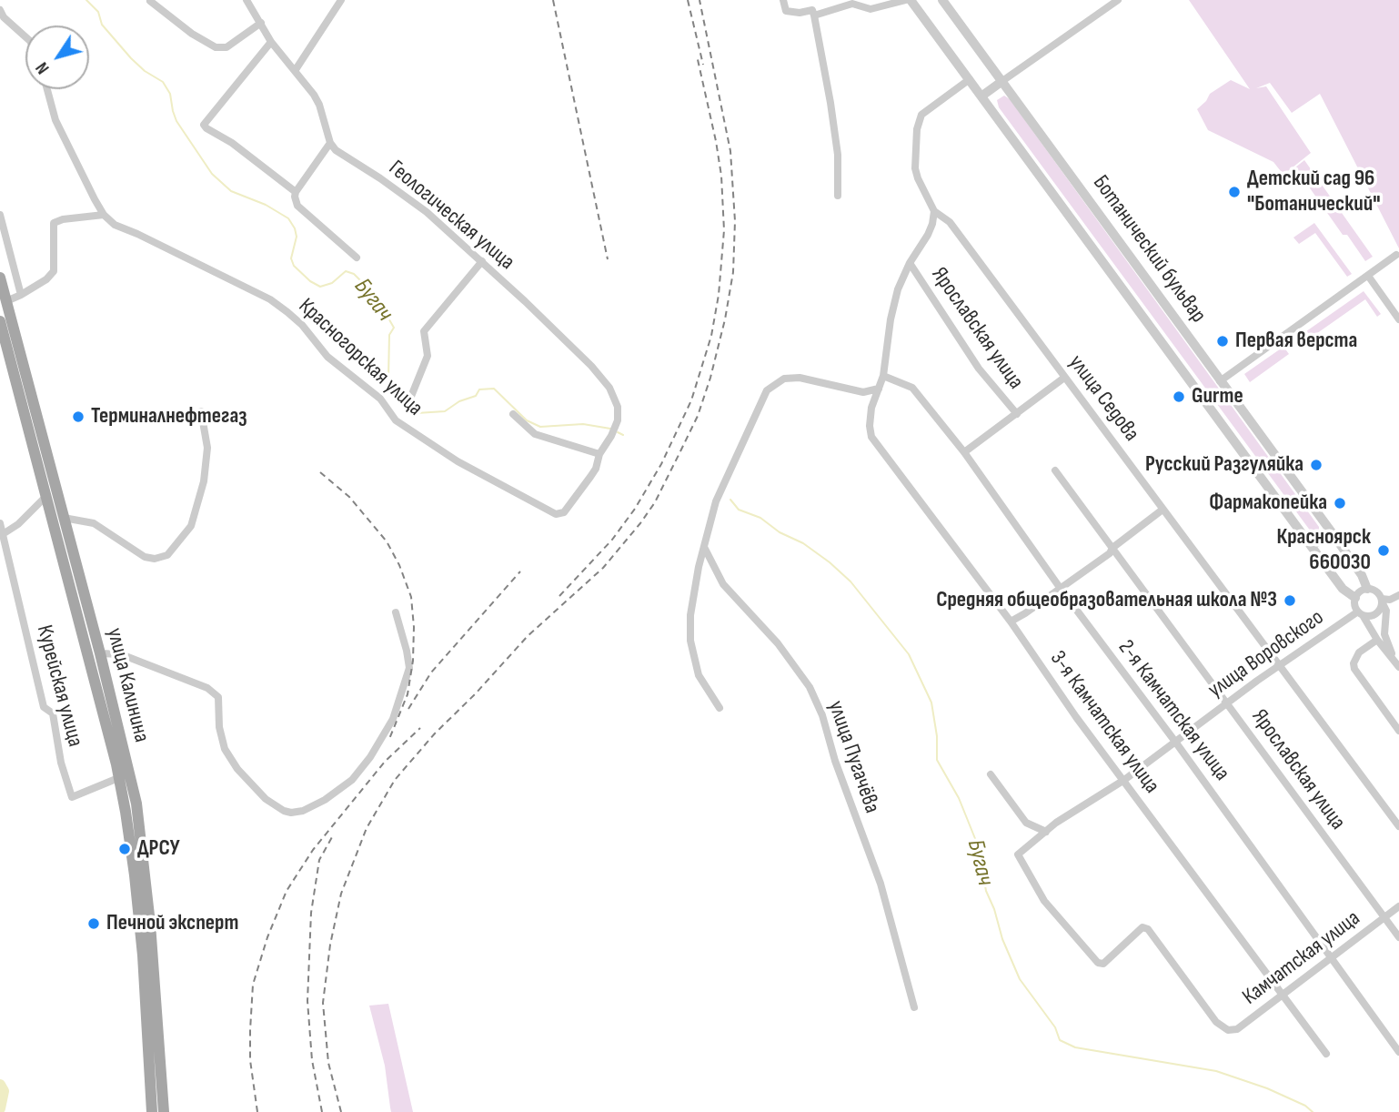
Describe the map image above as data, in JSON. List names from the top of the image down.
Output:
{
  "streets": {
    "main road": ["улица Калинина"],
    "street": [
      "Геологическая улица",
      "Ботанический бульвар",
      "Ярославская улица",
      "Красногорская улица",
      "улица Седова",
      "улица Воровского",
      "Курейская улица",
      "2-я Камчатская улица",
      "3-я Камчатская улица",
      "улица Пугачёва",
      "Камчатская улица"
    ]
  },
  "crossings": [
    ["Геологическая улица", "Красногорская улица"],
    ["Ботанический бульвар", "улица Воровского"],
    ["Ярославская улица", "улица Воровского"],
    ["Ярославская улица", "Камчатская улица"],
    ["улица Седова", "улица Воровского"],
    ["улица Воровского", "2-я Камчатская улица"],
    ["улица Воровского", "3-я Камчатская улица"],
    ["улица Воровского", "Камчатская улица"],
    ["улица Калинина", "Курейская улица"],
    ["2-я Камчатская улица", "Камчатская улица"],
    ["3-я Камчатская улица", "Камчатская улица"]
  ],
  "water": ["Бугач"],
  "places": [
    "Детский сад 96 \"Ботанический\"",
    "Первая верста",
    "Gurme",
    "Терминалнефтегаз",
    "Русский Разгуляйка",
    "Фармакопейка",
    "Красноярск 660030",
    "Средняя общеобразовательная школа №3",
    "ДРСУ",
    "Печной эксперт"
  ],
  "north": "bottom left"
}
